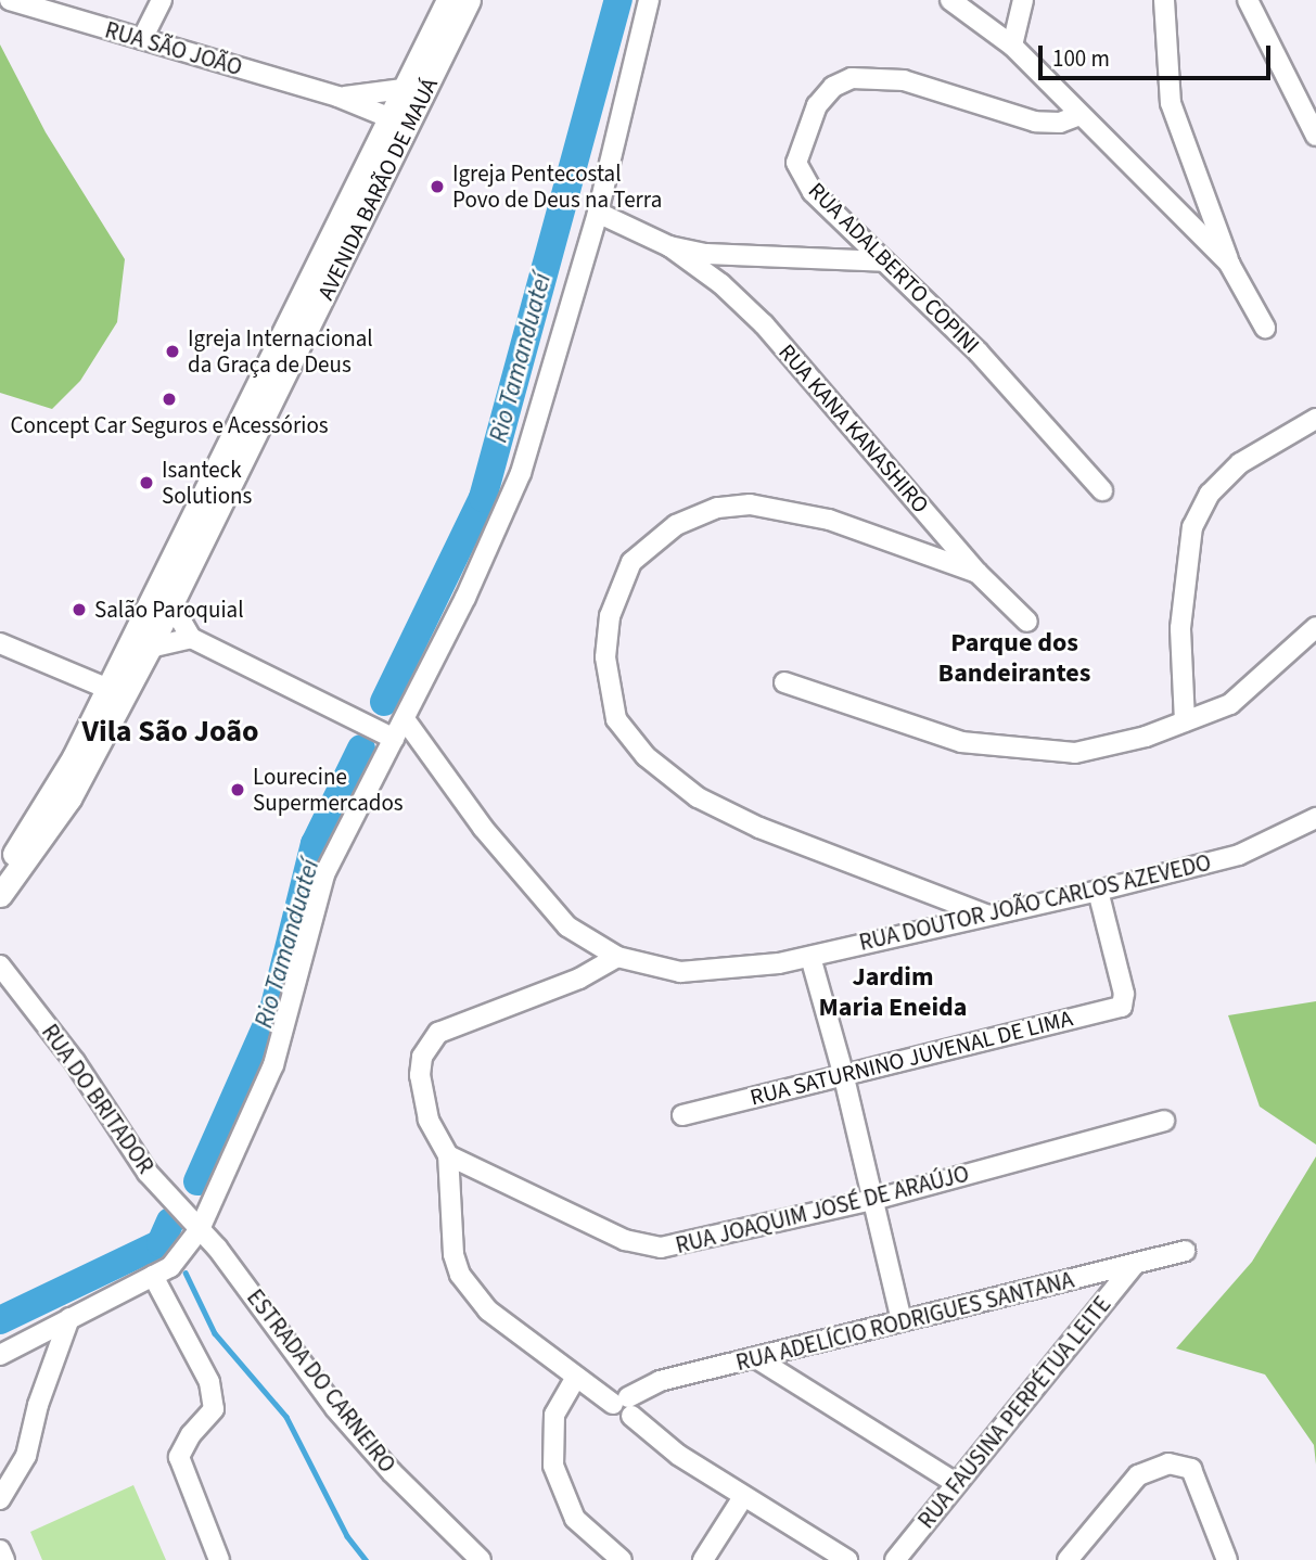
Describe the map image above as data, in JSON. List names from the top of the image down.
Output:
{
  "streets": {
    "main road": ["AVENIDA BARÃO DE MAUÁ"],
    "street": [
      "RUA SÃO JOÃO",
      "RUA ADALBERTO COPINI",
      "RUA KANA KANASHIRO",
      "RUA DOUTOR JOÃO CARLOS AZEVEDO",
      "RUA SATURNINO JUVENAL DE LIMA",
      "RUA DO BRITADOR",
      "RUA JOAQUIM JOSÉ DE ARAÚJO",
      "RUA ADELÍCIO RODRIGUES SANTANA",
      "ESTRADA DO CARNEIRO",
      "RUA FAUSINA PERPÉTUA LEITE"
    ]
  },
  "crossings": [
    ["RUA SÃO JOÃO", "AVENIDA BARÃO DE MAUÁ"],
    ["RUA DOUTOR JOÃO CARLOS AZEVEDO", "RUA SATURNINO JUVENAL DE LIMA"],
    ["RUA DO BRITADOR", "ESTRADA DO CARNEIRO"],
    ["RUA ADELÍCIO RODRIGUES SANTANA", "RUA FAUSINA PERPÉTUA LEITE"]
  ],
  "districts": ["Parque dos Bandeirantes", "Vila São João", "Jardim Maria Eneida"],
  "water": ["Rio Tamanduateí"],
  "places": [
    "Igreja Pentecostal Povo de Deus na Terra",
    "Igreja Internacional da Graça de Deus",
    "Concept Car Seguros e Acessórios",
    "Isanteck Solutions",
    "Salão Paroquial",
    "Lourecine Supermercados"
  ],
  "scale_bar": "100 m"
}
